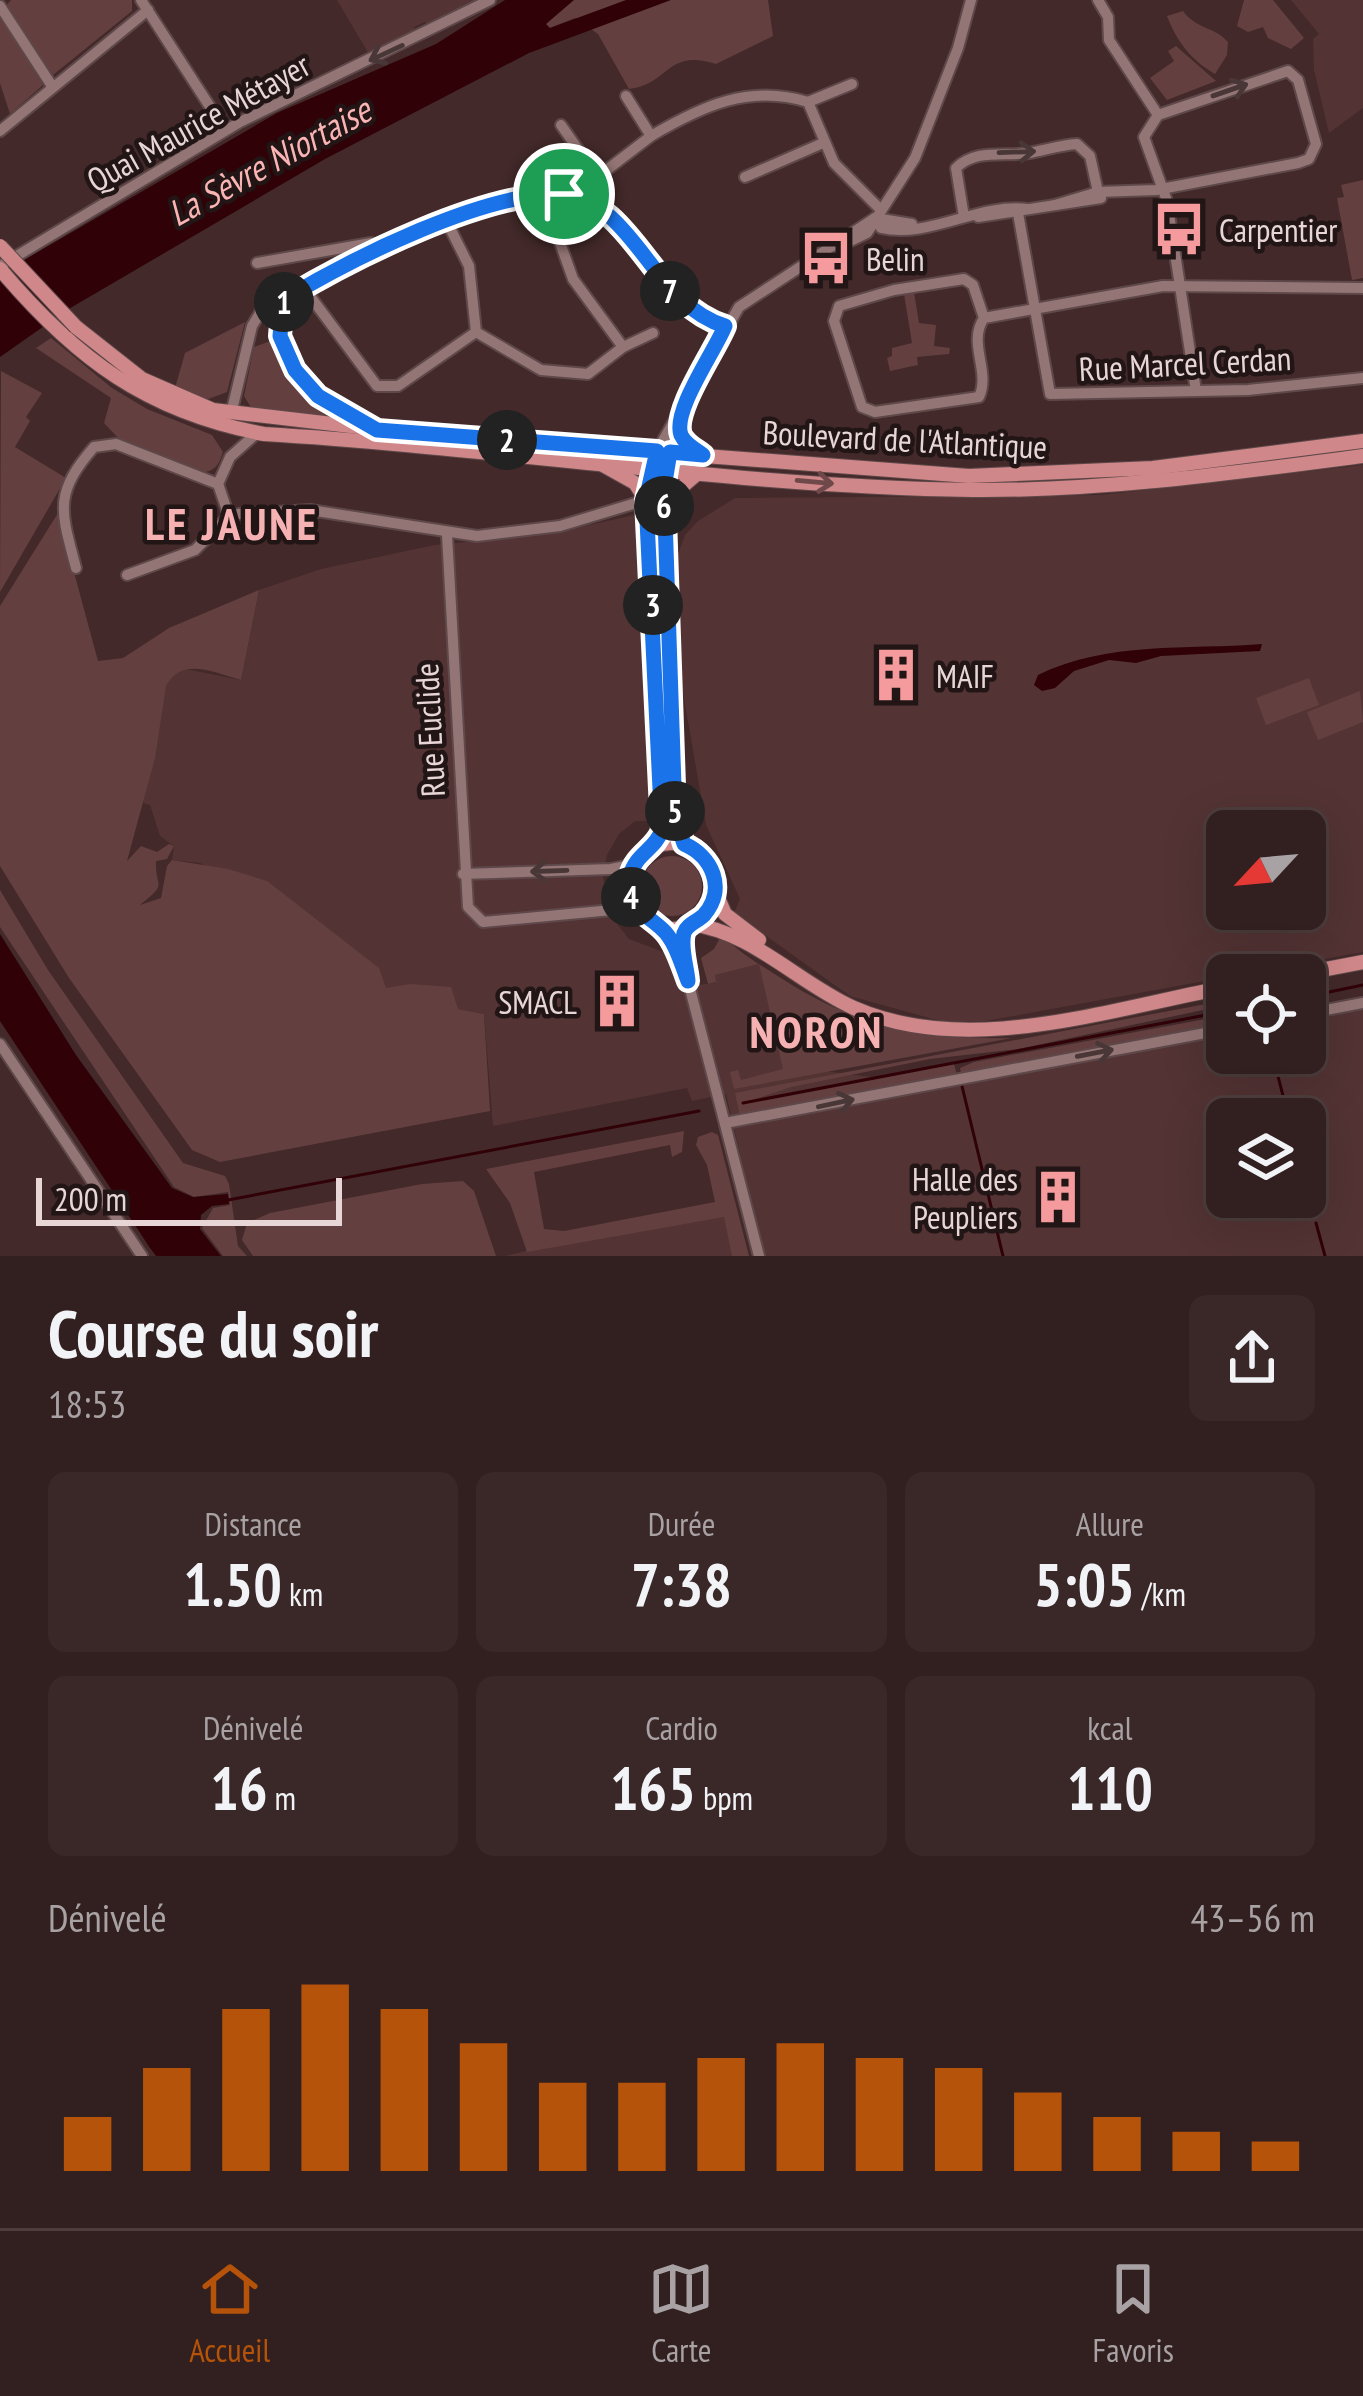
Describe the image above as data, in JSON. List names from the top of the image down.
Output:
{
  "streets": {
    "main road": ["Boulevard de l'Atlantique"],
    "street": ["Quai Maurice Métayer", "Rue Marcel Cerdan", "Rue Euclide"]
  },
  "crossings": [
    ["Quai Maurice Métayer", "Boulevard de l'Atlantique"]
  ],
  "one_way": ["Quai Maurice Métayer"],
  "districts": ["LE JAUNE", "NORON"],
  "water": ["La Sèvre Niortaise"],
  "places": {
    "bus stop": ["Carpentier", "Belin"],
    "building": ["MAIF", "SMACL", "Halle des Peupliers"]
  },
  "scale_bar": "200 m",
  "north": "bottom left",
  "page": {
    "pins": [
      "7",
      "1",
      "2",
      "6",
      "3",
      "5",
      "4"
    ],
    "scale": "200 m",
    "heading": ["Course du soir", "18:53"],
    "stats": [
      ["Distance", "1.50 km"],
      ["Durée", "7:38"],
      ["Allure", "5:05 /km"],
      ["Dénivelé", "16 m"],
      ["Cardio", "165 bpm"],
      ["kcal", "110"]
    ],
    "chart": ["Dénivelé", "43–56 m"],
    "tabs": ["Accueil", "Carte", "Favoris"]
  }
}
